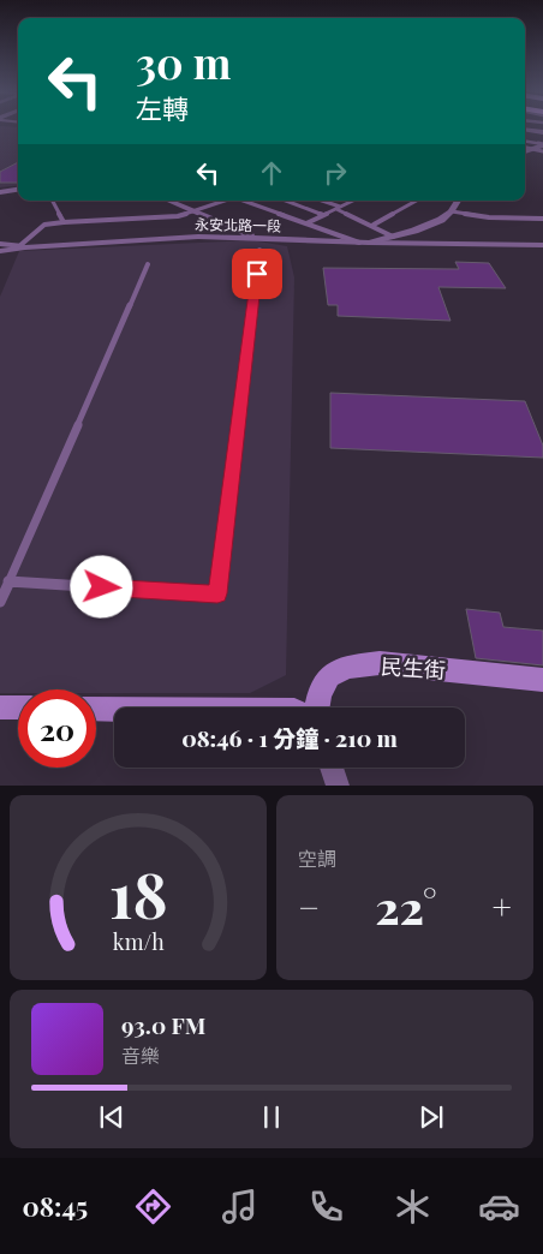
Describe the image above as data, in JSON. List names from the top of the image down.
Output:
{
  "streets": {
    "street": ["永安北路一段", "民生街"]
  },
  "page": {
    "turn": ["30 m", "左轉"],
    "limit": "20",
    "trip": "08:46 · 1 分鐘 · 210 m",
    "tile": "空調",
    "heat": ["−", "22°", "+"],
    "song": ["93.0 FM", "音樂"],
    "tabs": "08:45",
    "gauge": ["18", "km/h"]
  }
}
